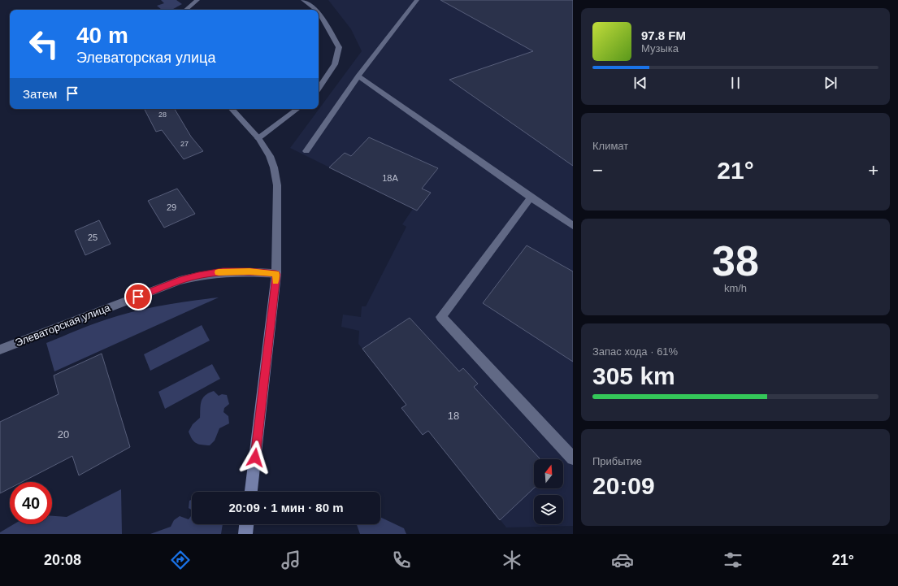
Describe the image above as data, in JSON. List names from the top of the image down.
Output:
{
  "streets": {
    "street": ["Элеваторская улица"]
  },
  "house_numbers": [
    "28",
    "27",
    "18А",
    "29",
    "25",
    "18",
    "20"
  ],
  "north": "top",
  "page": {
    "turn": ["40 m", "Элеваторская улица"],
    "song": ["97.8 FM", "Музыка"],
    "then": "Затем",
    "tile": [
      "Климат",
      ["38", "km/h"],
      ["Запас хода · 61%", "305 km"],
      ["Прибытие", "20:09"]
    ],
    "heat": ["−", "21°", "+"],
    "limit": "40",
    "trip": "20:09 · 1 мин · 80 m",
    "tabs": ["20:08", "21°"]
  }
}
